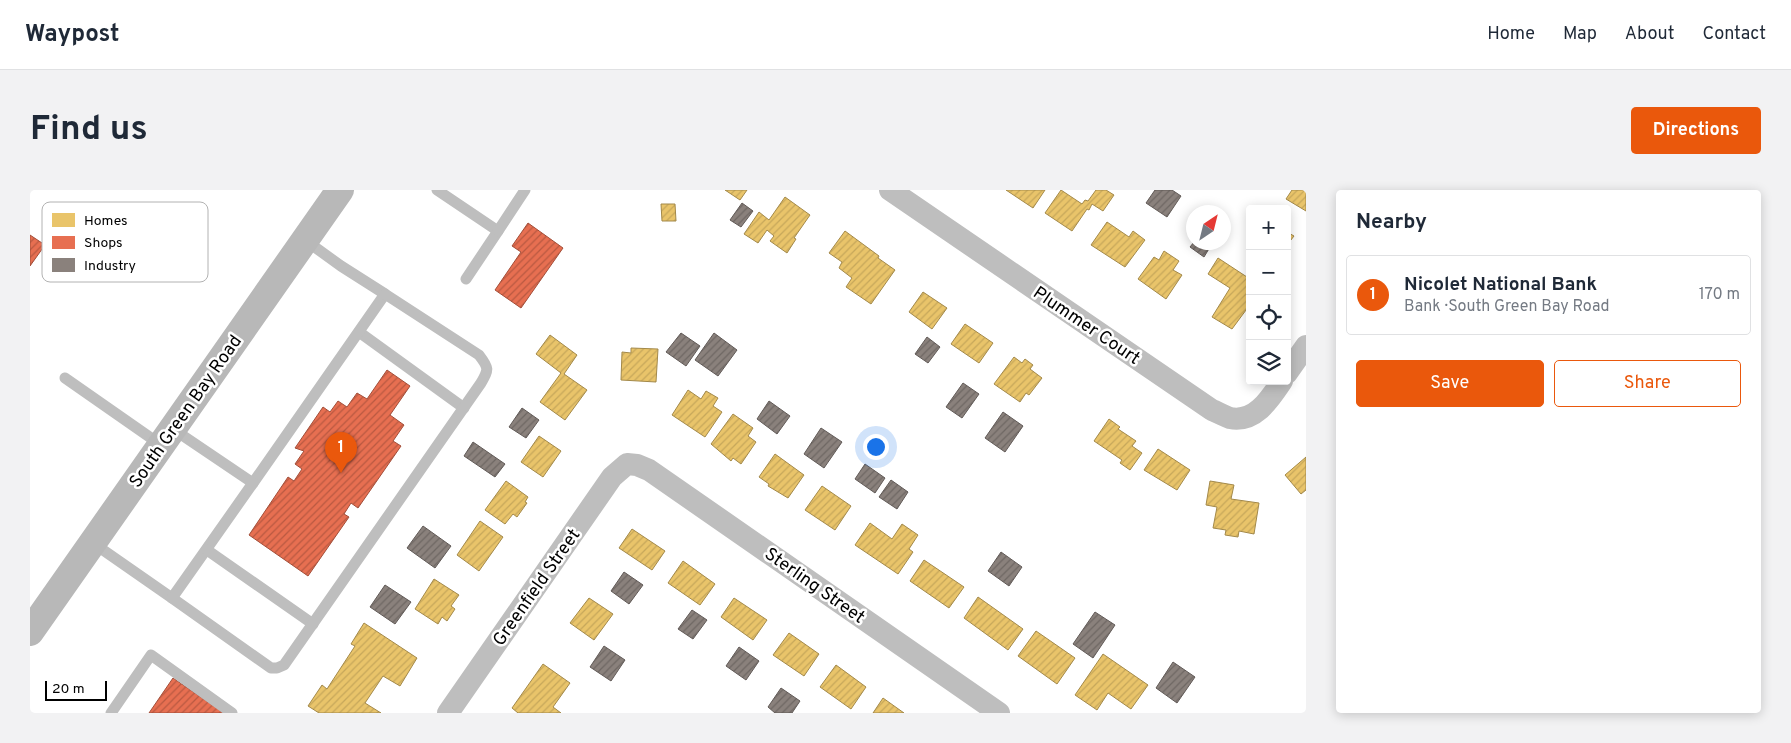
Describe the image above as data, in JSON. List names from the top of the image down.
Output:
{
  "streets": {
    "main road": ["South Green Bay Road"],
    "street": ["Plummer Court", "Sterling Street", "Greenfield Street"]
  },
  "crossings": [
    ["Sterling Street", "Greenfield Street"]
  ],
  "legend": ["Homes", "Shops", "Industry"],
  "scale_bar": "20 m",
  "north": "top right",
  "page": {
    "header": "Waypost",
    "nav": [
      "Home",
      "Map",
      "About",
      "Contact"
    ],
    "buttons": [
      "Directions",
      ["Save", "Share"]
    ],
    "title": "Find us",
    "heading": "Nearby",
    "map_buttons": ["+", "−"],
    "list": [
      {
        "mark": "1",
        "name": "Nicolet National Bank",
        "note": "Bank · South Green Bay Road",
        "value": "170 m"
      }
    ],
    "pins": "1",
    "scale": "20 m"
  }
}
